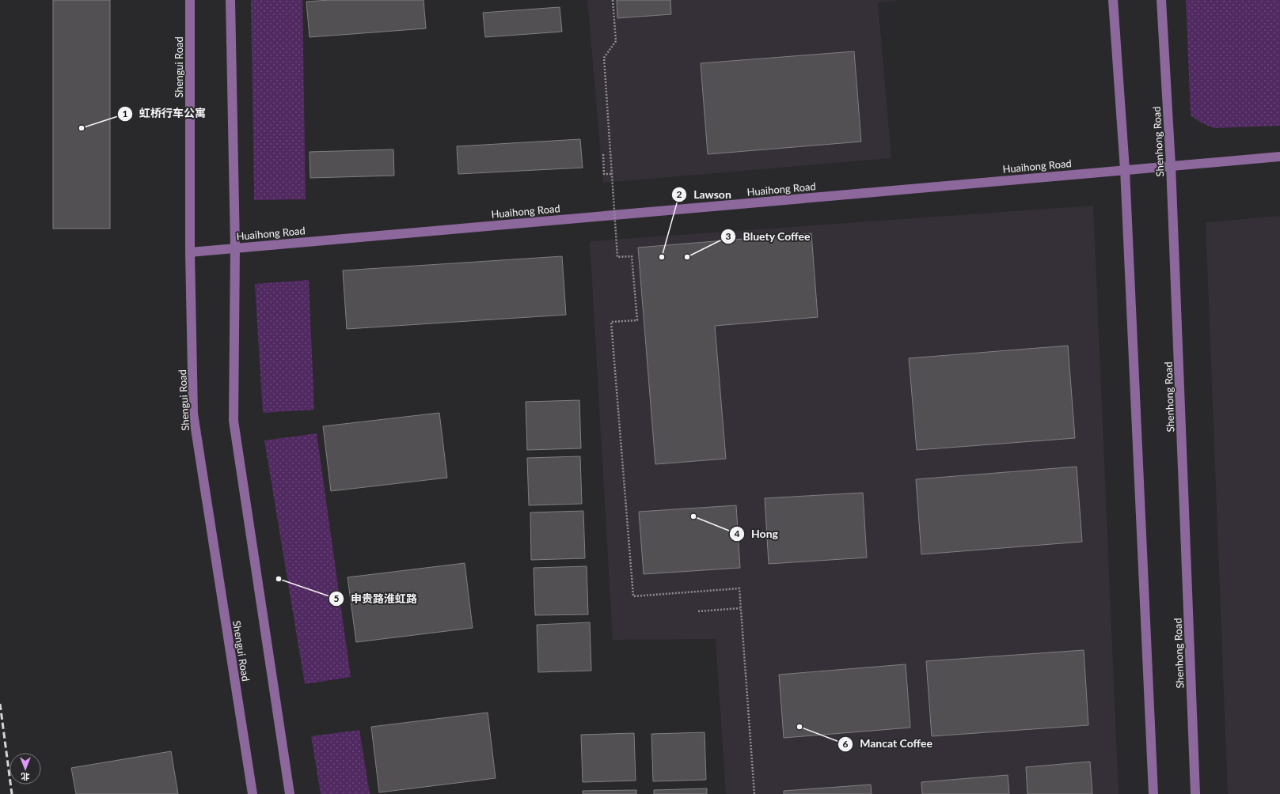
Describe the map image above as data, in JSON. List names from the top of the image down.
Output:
{
  "streets": {
    "main road": ["Shengui Road", "Shenhong Road", "Huaihong Road"]
  },
  "crossings": [
    ["Shengui Road", "Huaihong Road"],
    ["Shenhong Road", "Huaihong Road"]
  ],
  "places": [
    "虹桥行车公寓",
    "Lawson",
    "Bluety Coffee",
    "Hong",
    "申贵路淮虹路",
    "Mancat Coffee"
  ],
  "north": "bottom"
}
